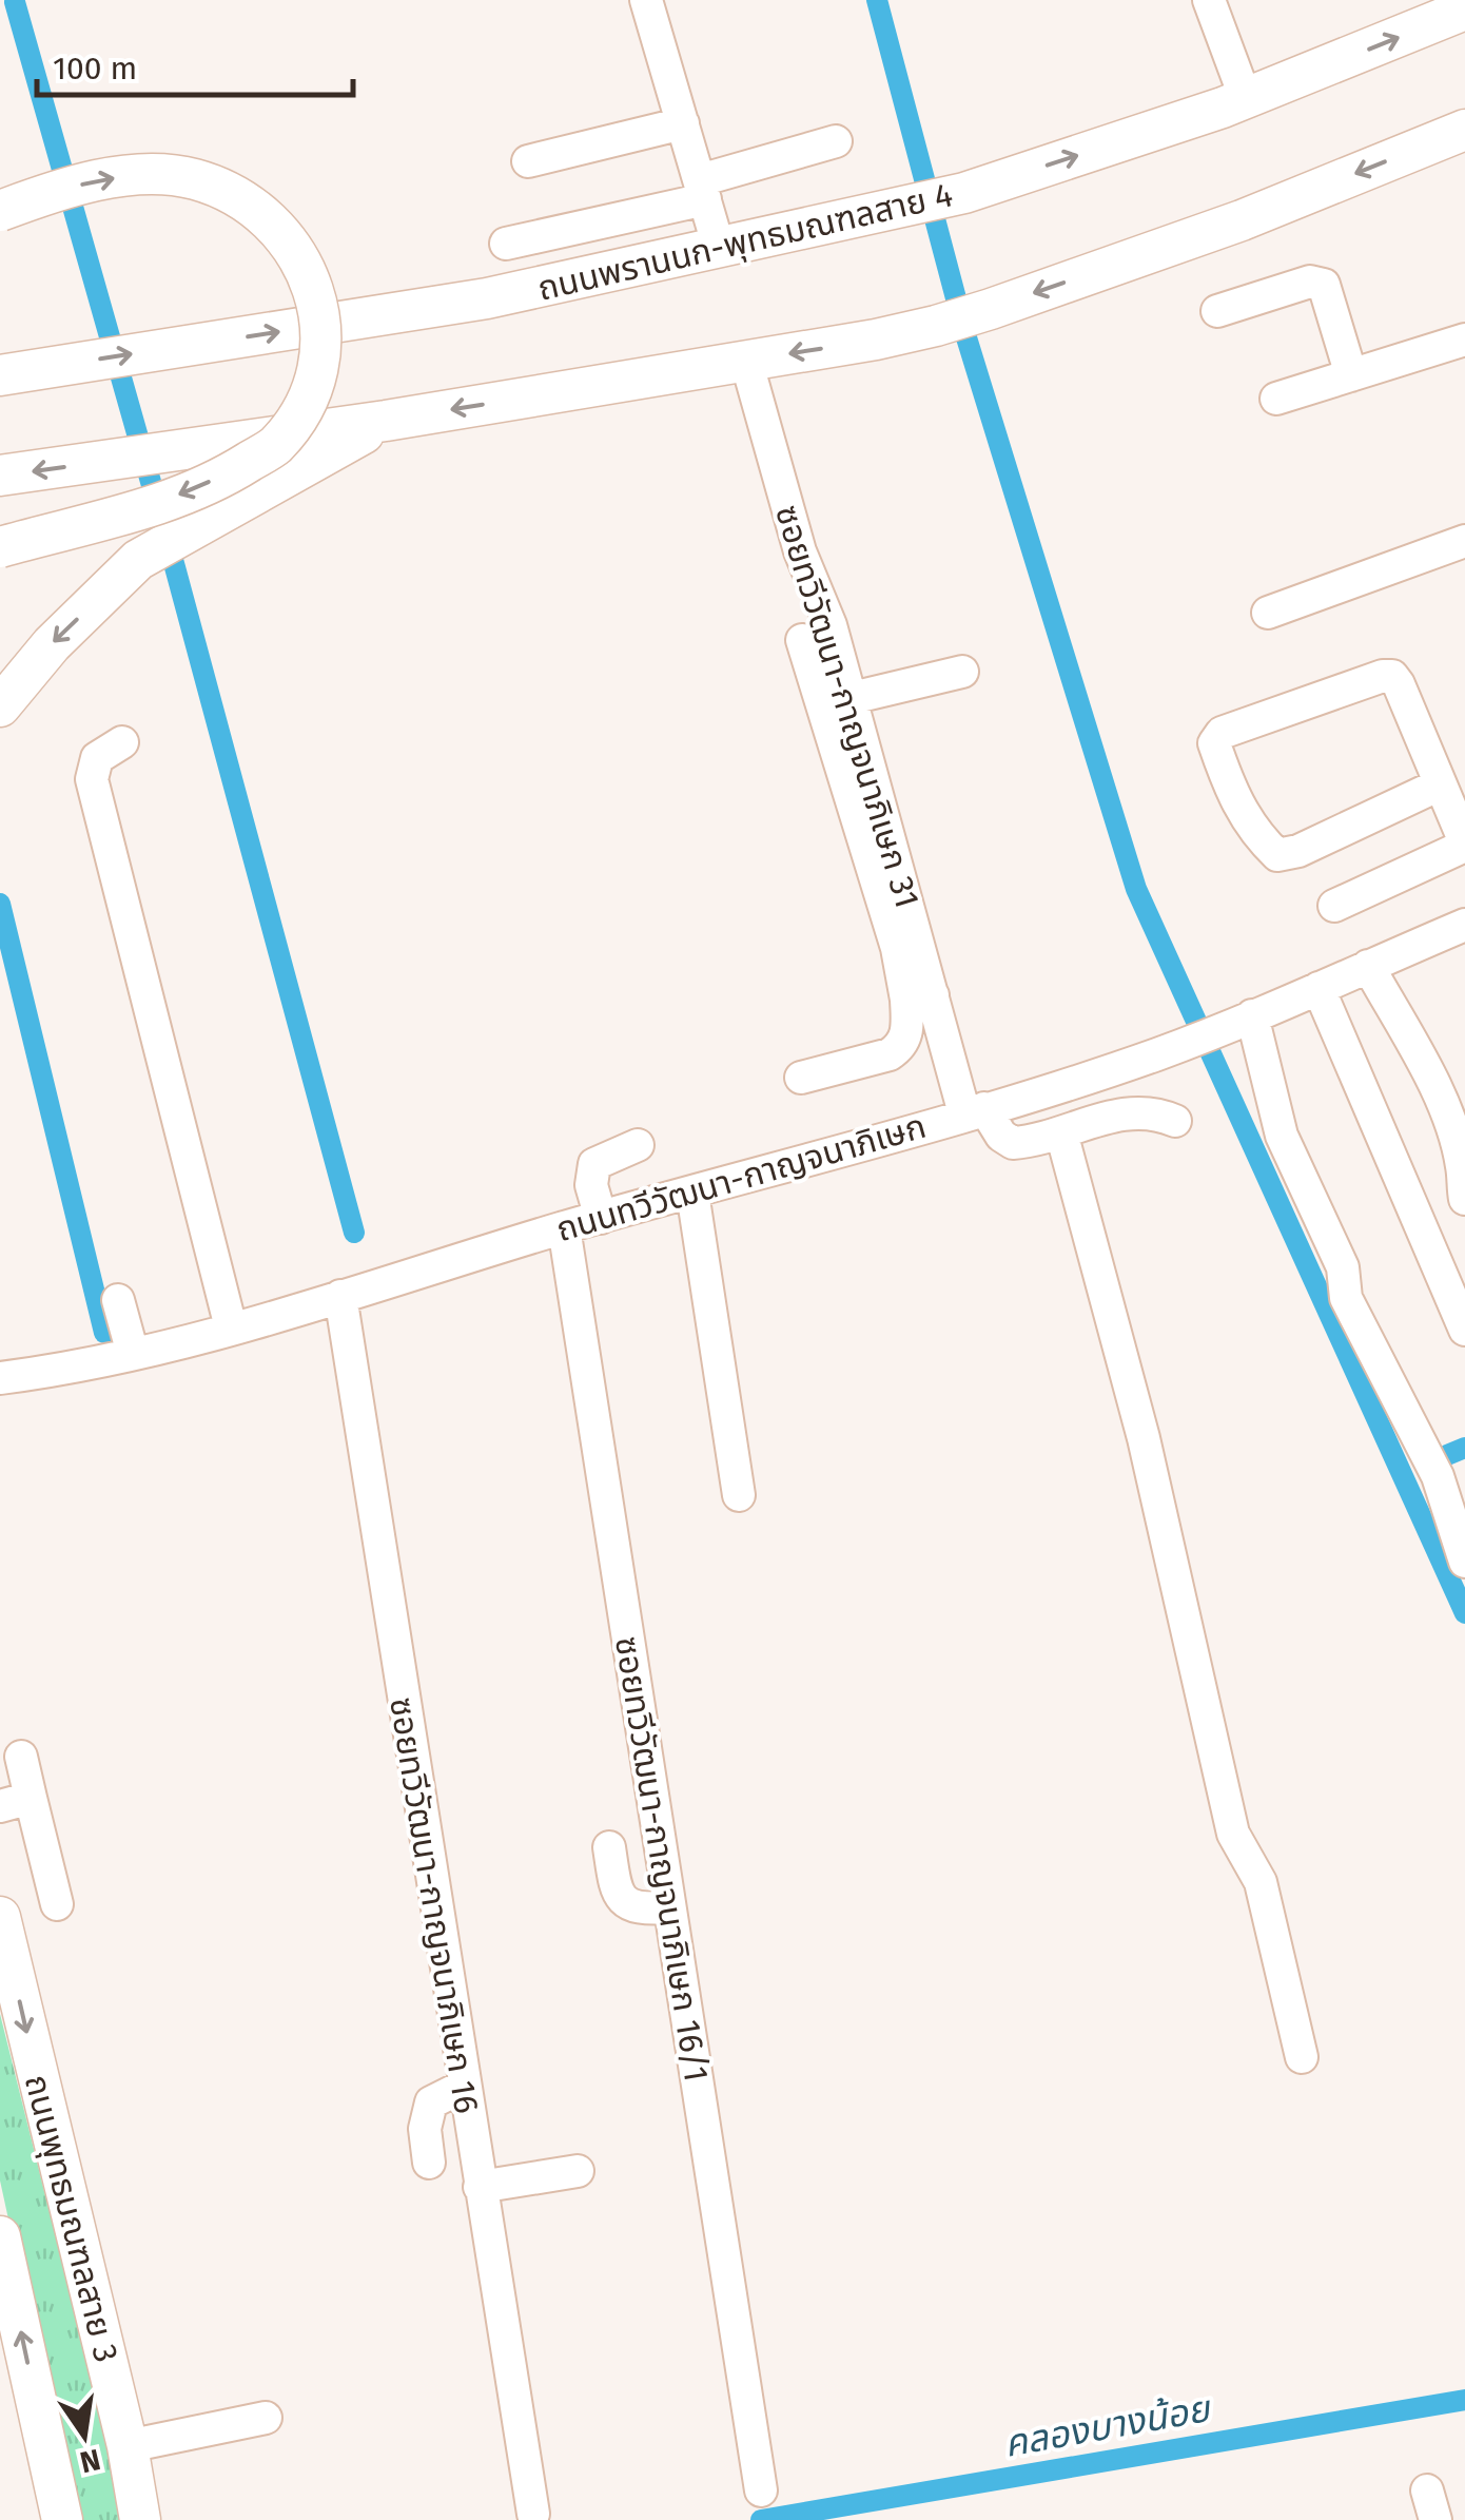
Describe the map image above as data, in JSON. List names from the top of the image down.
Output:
{
  "streets": {
    "main road": ["ถนนพรานนก-พุทธมณฑลสาย 4", "ถนนพุทธมณฑลสาย 3"],
    "street": [
      "ซอยทวีวัฒนา-กาญจนาภิเษก 31",
      "ถนนทวีวัฒนา-กาญจนาภิเษก",
      "ซอยทวีวัฒนา-กาญจนาภิเษก 16/1",
      "ซอยทวีวัฒนา-กาญจนาภิเษก 16"
    ]
  },
  "crossings": [
    ["ซอยทวีวัฒนา-กาญจนาภิเษก 31", "ถนนทวีวัฒนา-กาญจนาภิเษก"],
    ["ถนนทวีวัฒนา-กาญจนาภิเษก", "ซอยทวีวัฒนา-กาญจนาภิเษก 16/1"],
    ["ถนนทวีวัฒนา-กาญจนาภิเษก", "ซอยทวีวัฒนา-กาญจนาภิเษก 16"]
  ],
  "water": ["คลองบางน้อย"],
  "scale_bar": "100 m",
  "north": "bottom"
}
